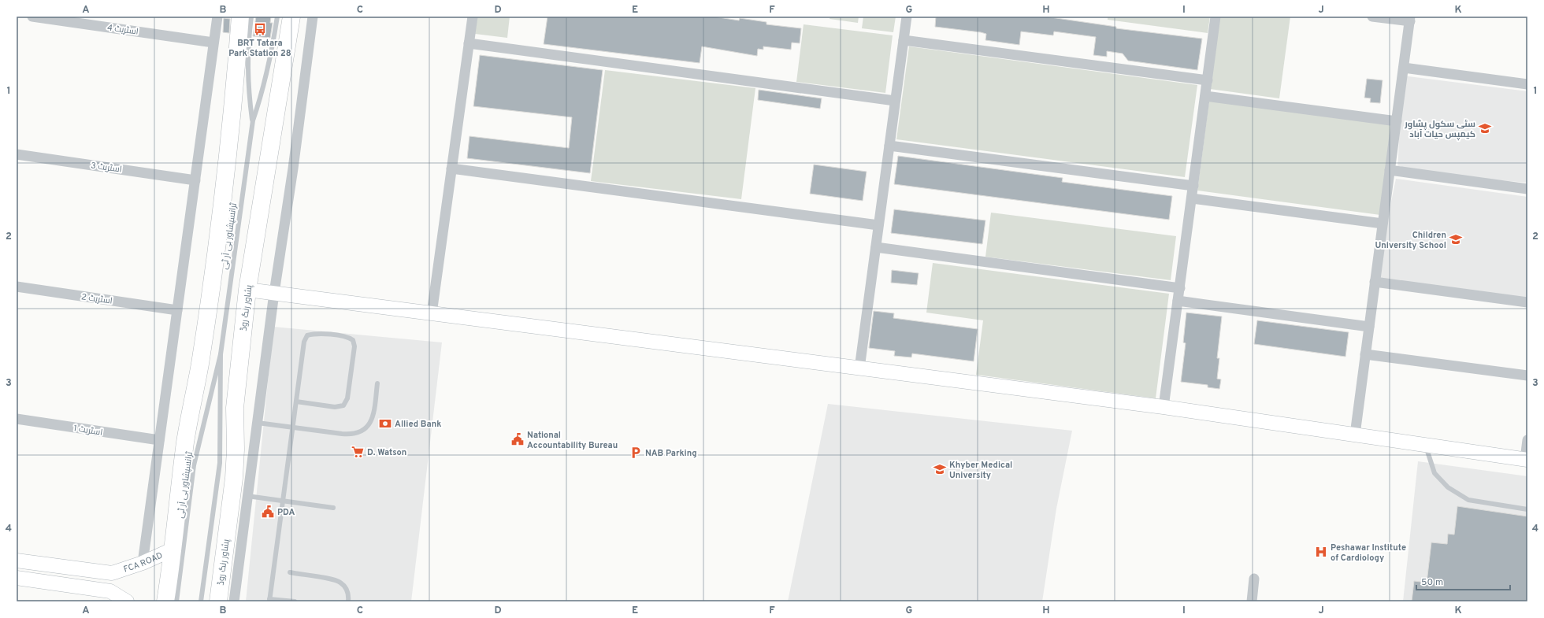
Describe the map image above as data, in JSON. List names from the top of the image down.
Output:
{
  "streets": {
    "highway": ["پشاور رنگ روڈ"],
    "street": [
      "اسٹریٹ 4",
      "اسٹریٹ 3",
      "اسٹریٹ 2",
      "اسٹریٹ 1",
      "FCA ROAD"
    ],
    "lane": ["ٹرانسپشاور بی آر ٹی"]
  },
  "places": {
    "bus stop": ["BRT Tatara Park Station 28"],
    "school or university": ["سٹی سکول پشاور کیمپس حیات آباد", "Children University School", "Khyber Medical University"],
    "bank": ["Allied Bank"],
    "public building": ["National Accountability Bureau", "PDA"],
    "supermarket": ["D. Watson"],
    "parking": ["NAB Parking"],
    "hospital": ["Peshawar Institute of Cardiology"]
  },
  "scale_bar": "50 m",
  "grid": {
    "columns": [
      "A",
      "B",
      "C",
      "D",
      "E",
      "F",
      "G",
      "H",
      "I",
      "J",
      "K"
    ],
    "rows": [
      "1",
      "2",
      "3",
      "4"
    ]
  }
}
